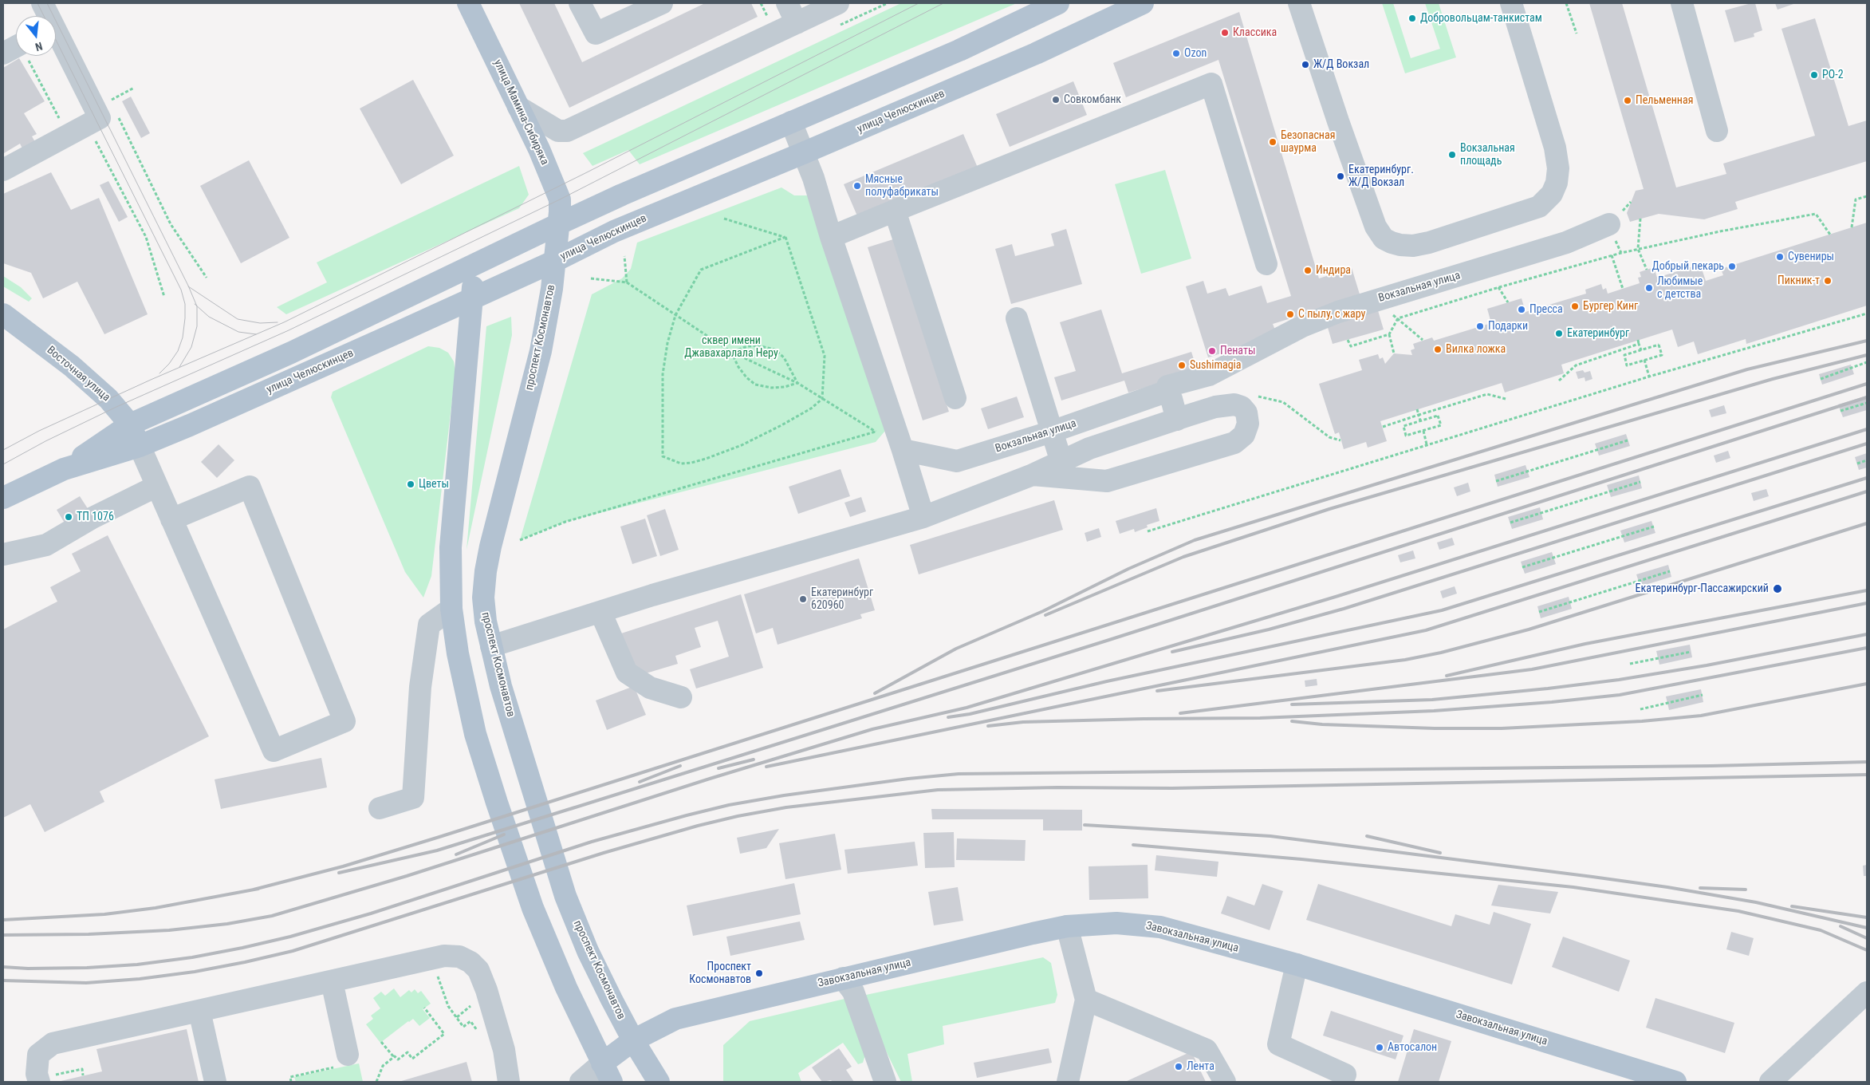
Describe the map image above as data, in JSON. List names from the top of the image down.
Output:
{
  "streets": {
    "main road": [
      "улица Челюскинцев",
      "улица Мамина-Сибиряка",
      "проспект Космонавтов",
      "Восточная улица",
      "Завокзальная улица"
    ],
    "street": ["Вокзальная улица"]
  },
  "crossings": [
    ["улица Челюскинцев", "улица Мамина-Сибиряка"],
    ["улица Челюскинцев", "проспект Космонавтов"],
    ["улица Челюскинцев", "Восточная улица"],
    ["улица Мамина-Сибиряка", "проспект Космонавтов"],
    ["проспект Космонавтов", "Завокзальная улица"]
  ],
  "parks": ["сквер имени Джавахарлала Неру"],
  "places": [
    "Добровольцам-танкистам",
    "Классика",
    "Ozon",
    "Ж/Д Вокзал",
    "РО-2",
    "Совкомбанк",
    "Пельменная",
    "Безопасная шаурма",
    "Вокзальная площадь",
    "Екатеринбург. Ж/Д Вокзал",
    "Мясные полуфабрикаты",
    "Сувениры",
    "Добрый пекарь",
    "Индира",
    "Пикник-т",
    "Любимые с детства",
    "Бургер Кинг",
    "Пресса",
    "С пылу, с жару",
    "Подарки",
    "Екатеринбург",
    "Вилка ложка",
    "Пенаты",
    "Sushimagia",
    "Цветы",
    "ТП 1076",
    "Екатеринбург-Пассажирский",
    "Екатеринбург 620960",
    "Проспект Космонавтов",
    "Автосалон",
    "Лента"
  ],
  "north": "bottom"
}
